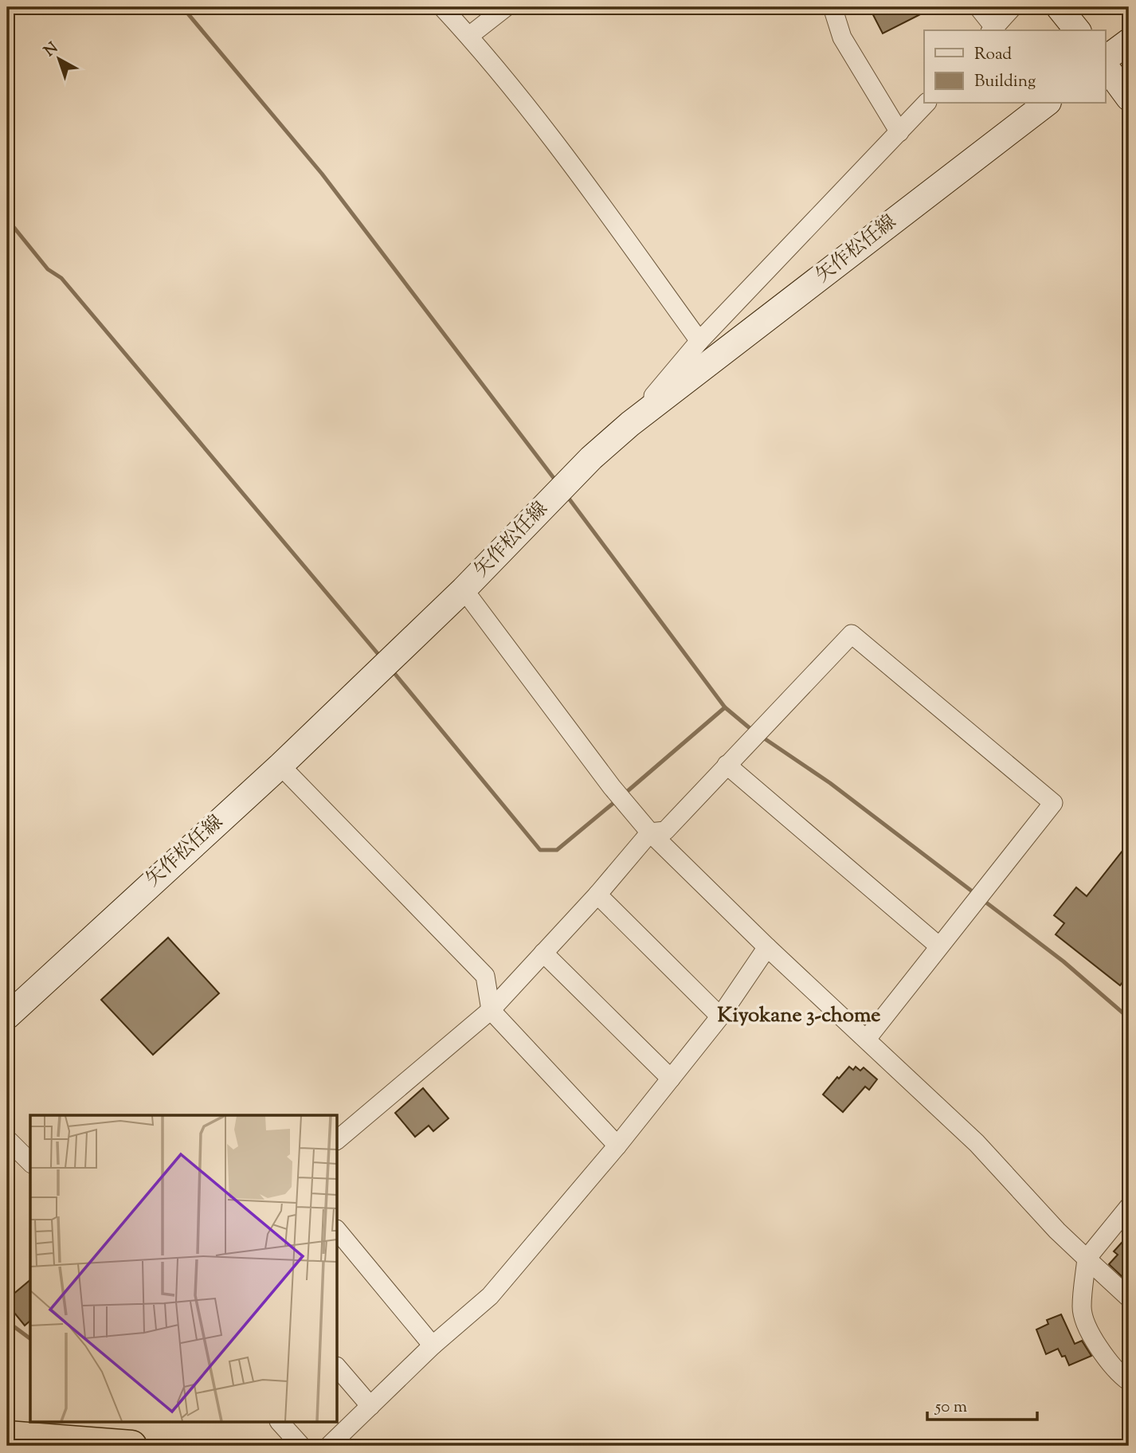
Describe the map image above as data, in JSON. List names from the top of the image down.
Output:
{
  "streets": {
    "main road": ["矢作松任線"]
  },
  "districts": ["Kiyokane 3-chome"],
  "legend": ["Road", "Building"],
  "scale_bar": "50 m",
  "north": "top left"
}
